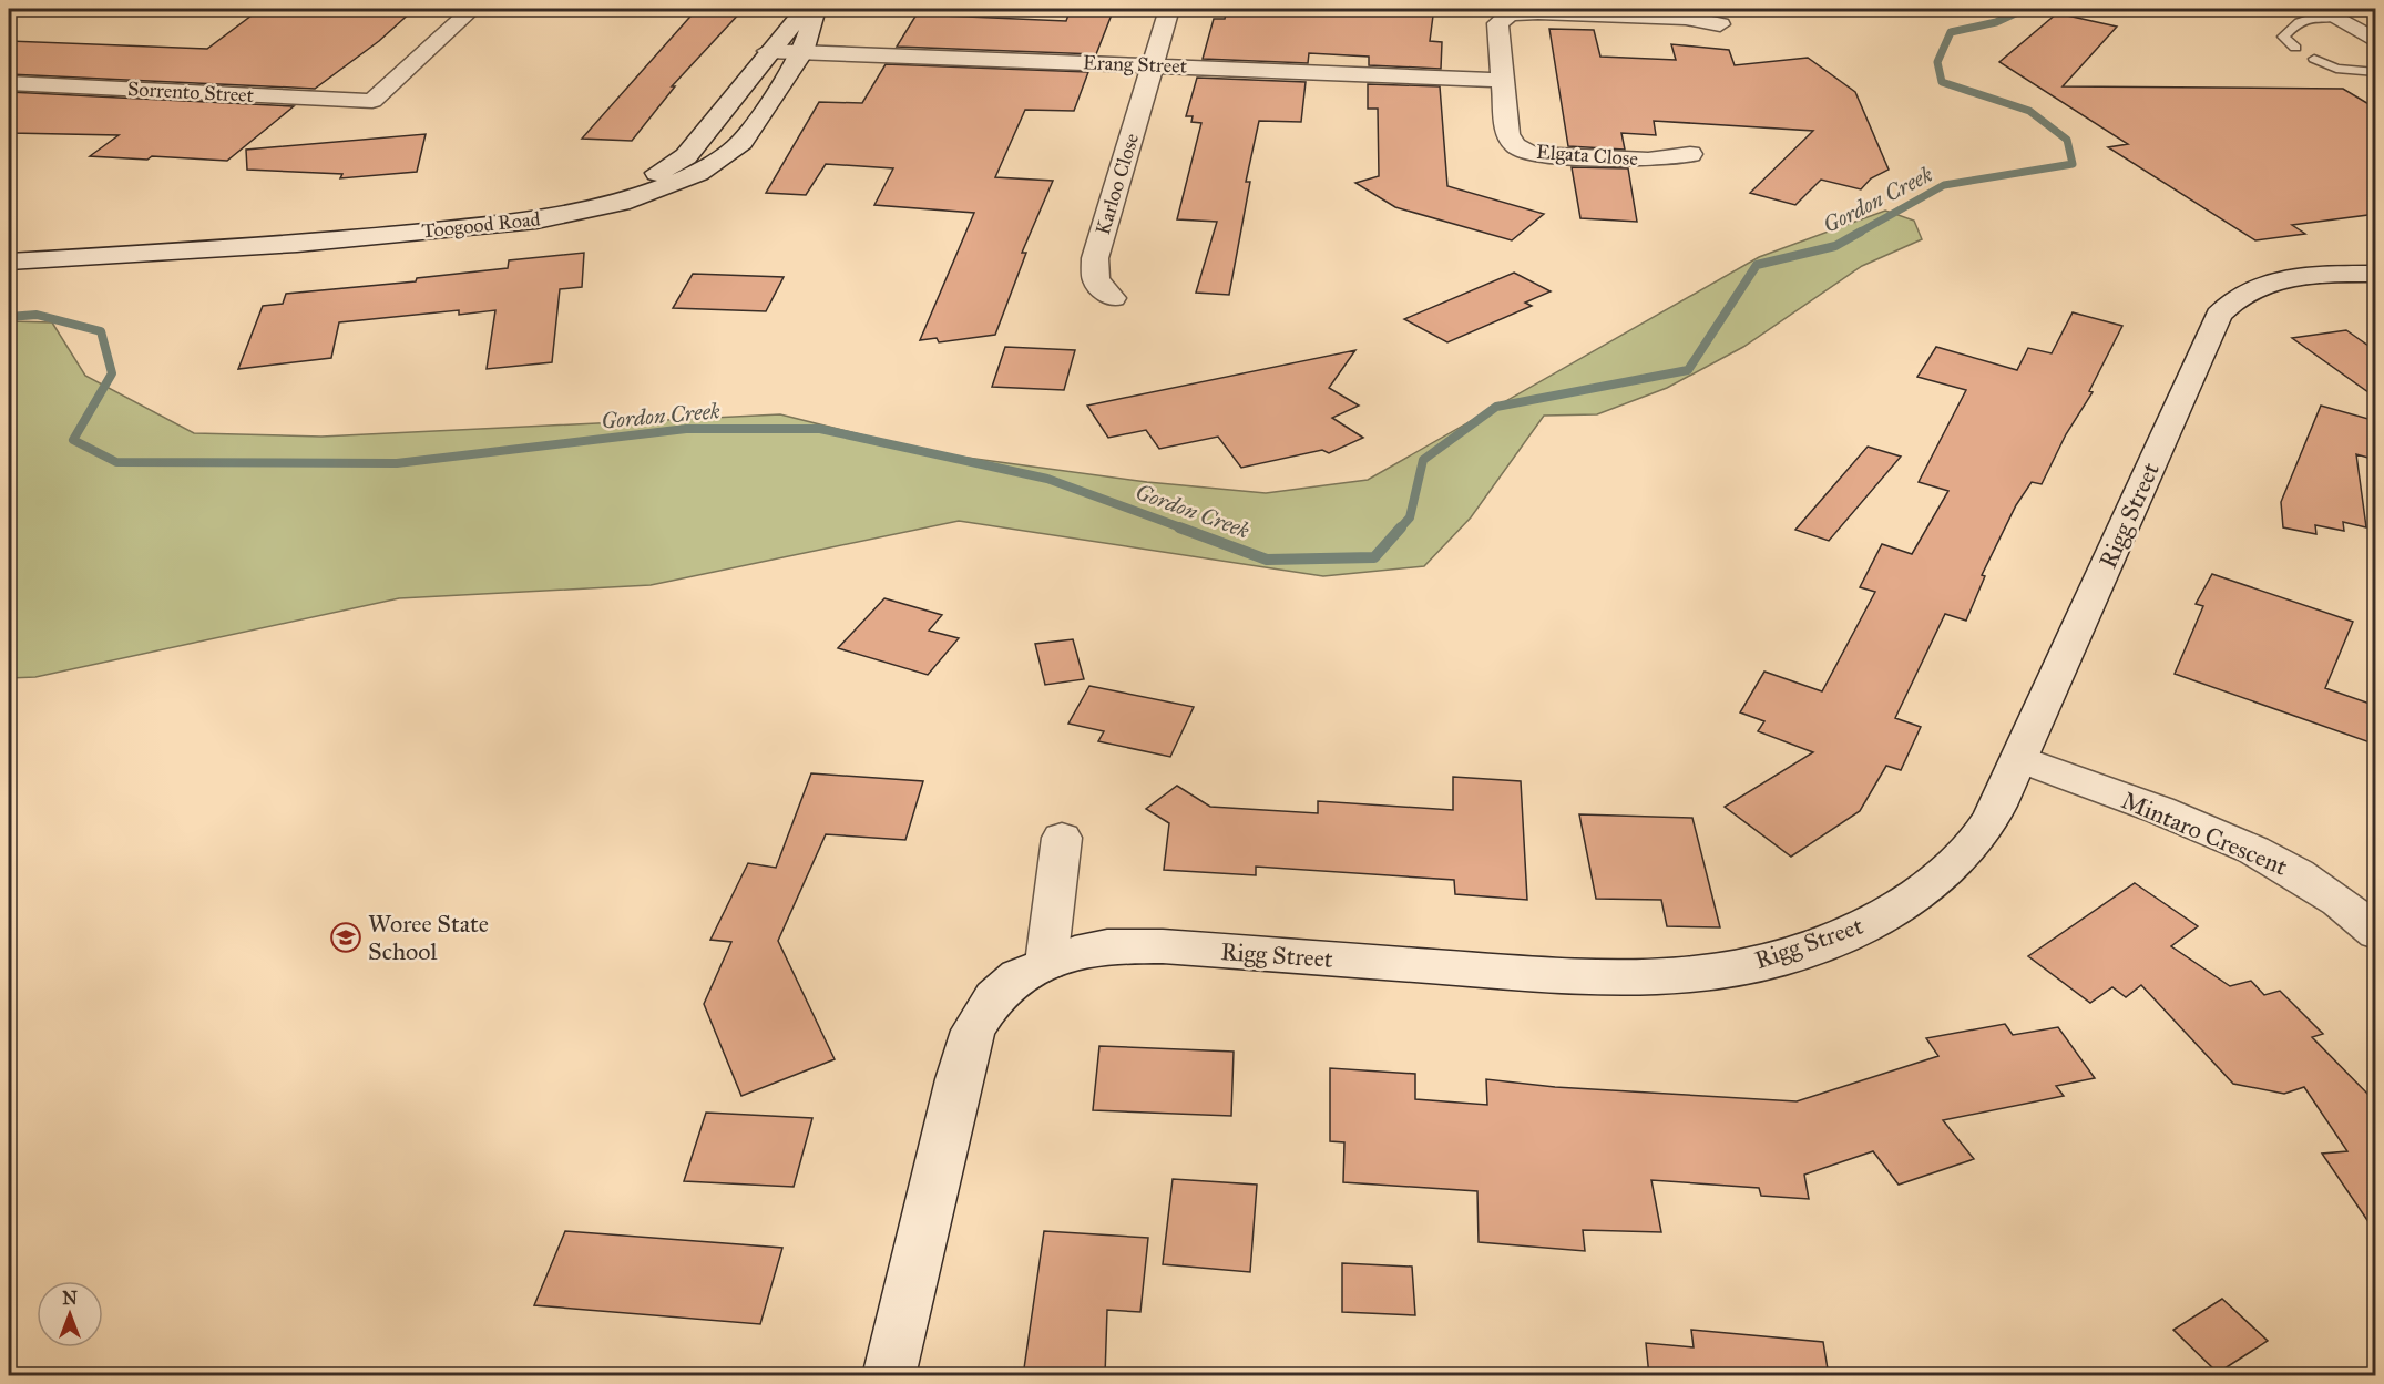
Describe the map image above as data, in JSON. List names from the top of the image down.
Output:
{
  "streets": {
    "street": [
      "Erang Street",
      "Sorrento Street",
      "Elgata Close",
      "Karloo Close",
      "Toogood Road",
      "Rigg Street",
      "Mintaro Crescent"
    ]
  },
  "crossings": [
    ["Erang Street", "Elgata Close"],
    ["Erang Street", "Karloo Close"],
    ["Erang Street", "Toogood Road"],
    ["Rigg Street", "Mintaro Crescent"]
  ],
  "water": ["Gordon Creek"],
  "places": {
    "school or university": ["Woree State School"]
  },
  "north": "top"
}
